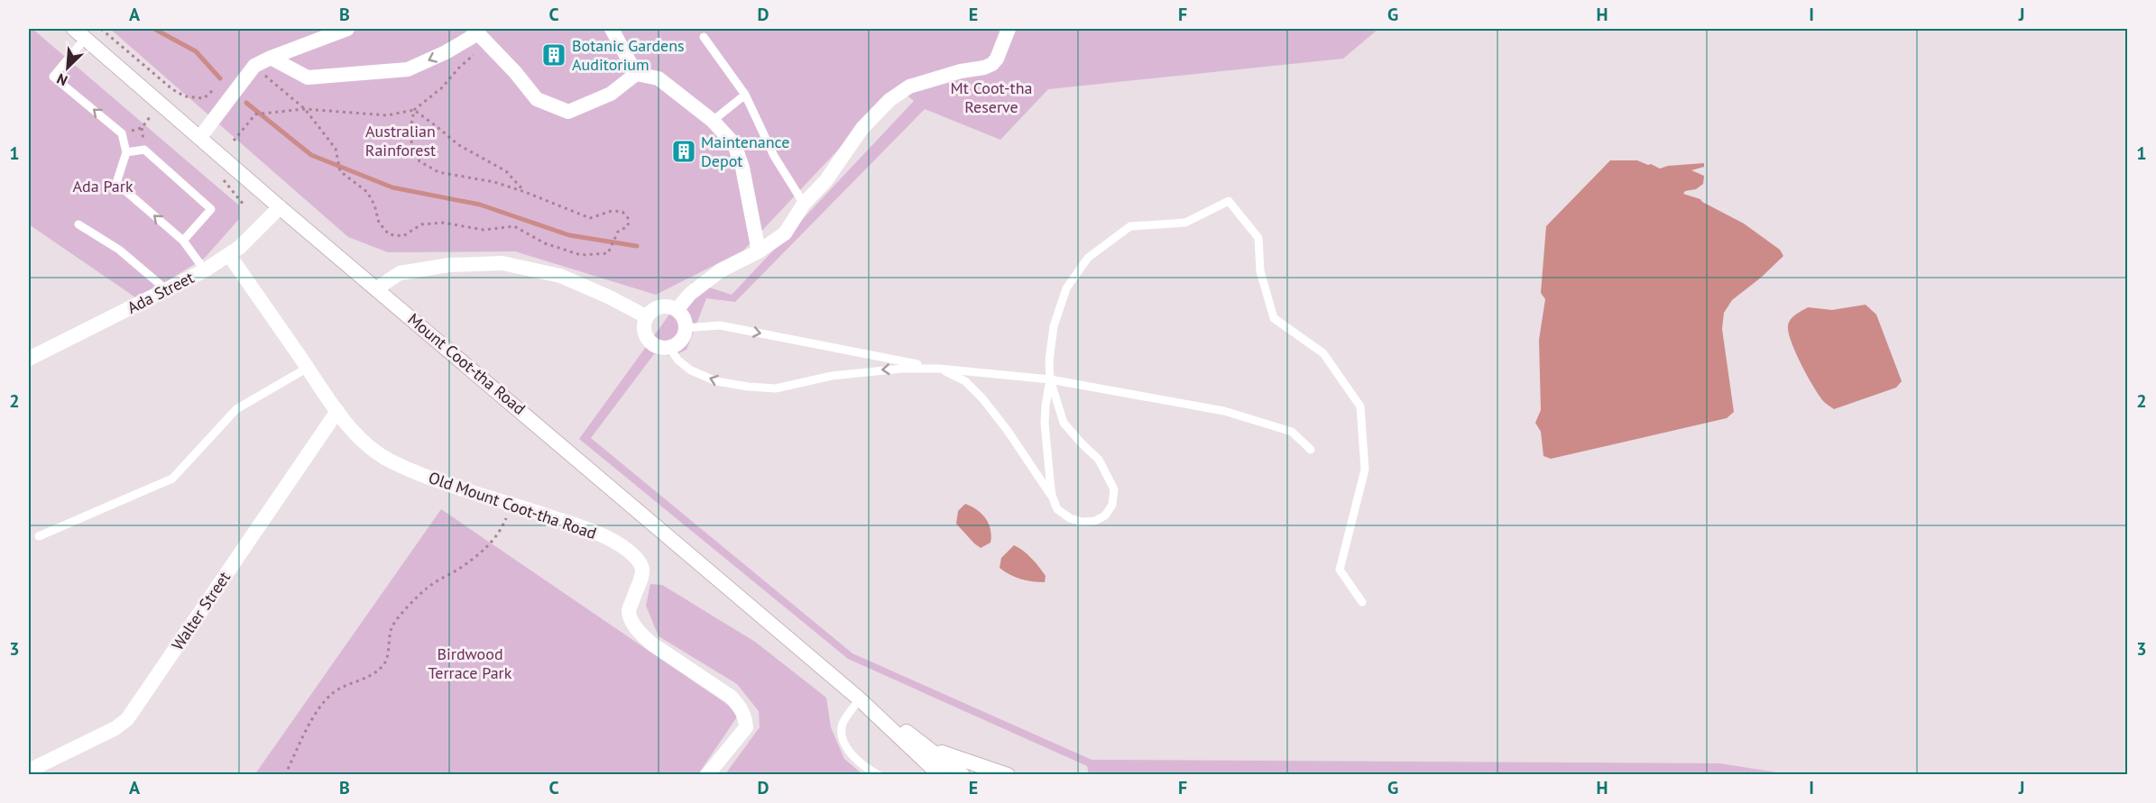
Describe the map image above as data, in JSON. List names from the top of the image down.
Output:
{
  "streets": {
    "street": [
      "Ada Street",
      "Mount Coot-tha Road",
      "Old Mount Coot-tha Road",
      "Walter Street"
    ]
  },
  "crossings": [
    ["Ada Street", "Mount Coot-tha Road"],
    ["Ada Street", "Old Mount Coot-tha Road"],
    ["Old Mount Coot-tha Road", "Walter Street"]
  ],
  "parks": [
    "Mt Coot-tha Reserve",
    "Australian Rainforest",
    "Ada Park",
    "Birdwood Terrace Park"
  ],
  "places": {
    "building": ["Botanic Gardens Auditorium", "Maintenance Depot"]
  },
  "north": "bottom left",
  "grid": {
    "columns": [
      "A",
      "B",
      "C",
      "D",
      "E",
      "F",
      "G",
      "H",
      "I",
      "J"
    ],
    "rows": ["1", "2", "3"]
  }
}
